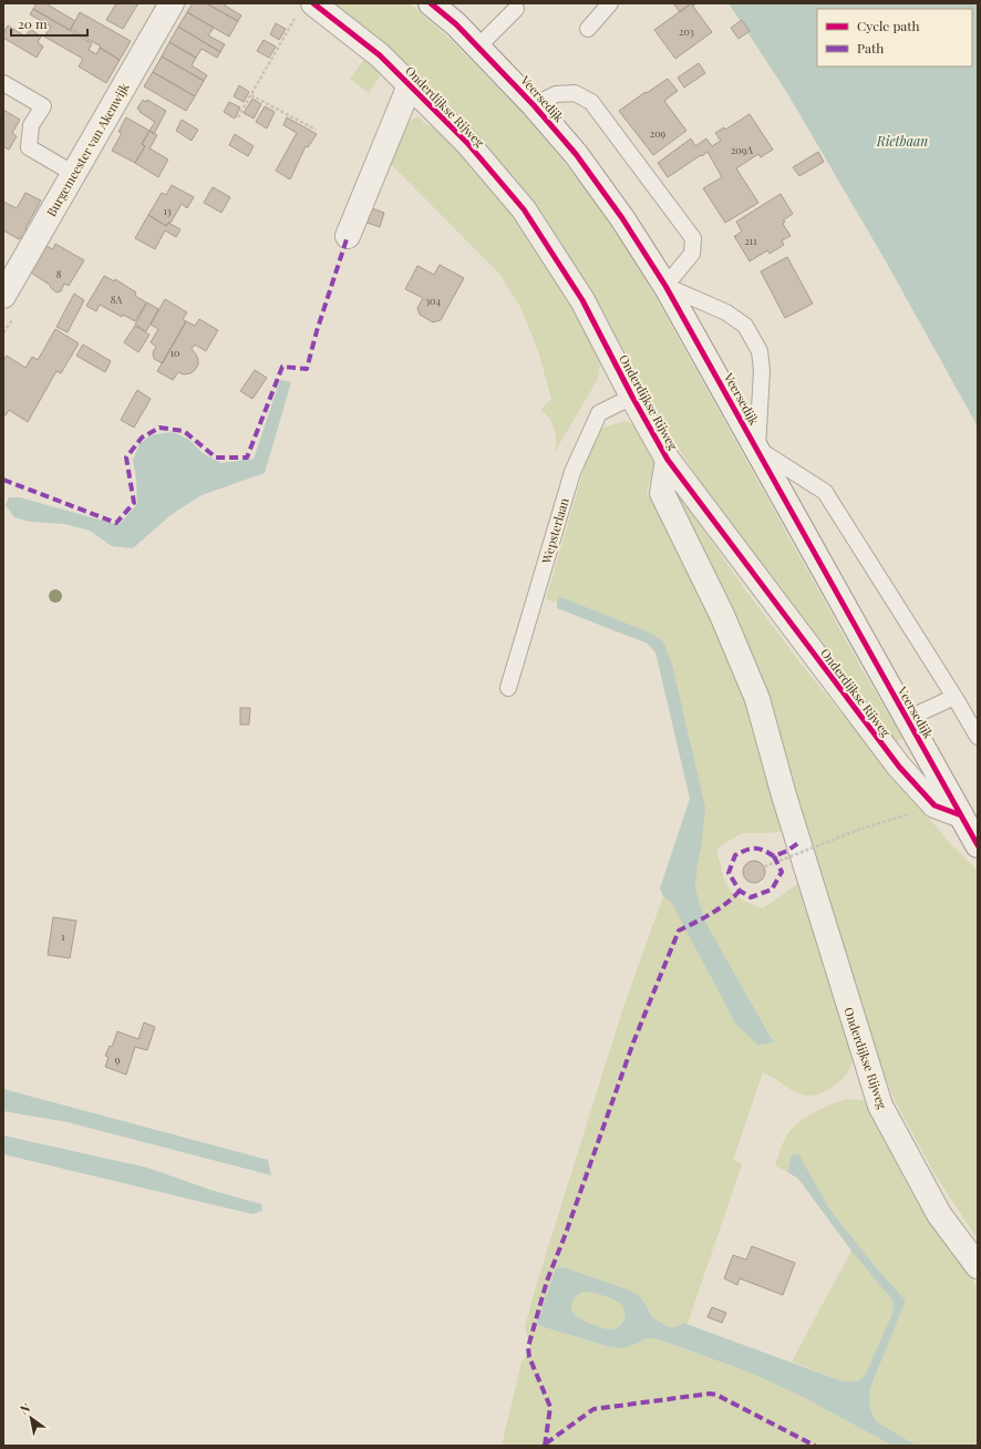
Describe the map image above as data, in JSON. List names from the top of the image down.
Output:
{
  "streets": {
    "street": ["Veersedijk", "Onderdijkse Rijweg", "Burgemeester van Akenwijk"],
    "lane": ["Wepsterlaan"]
  },
  "crossings": [
    ["Veersedijk", "Onderdijkse Rijweg"],
    ["Onderdijkse Rijweg", "Wepsterlaan"]
  ],
  "water": ["Rietbaan"],
  "house_numbers": [
    "203",
    "209",
    "209A",
    "13",
    "211",
    "8",
    "8A",
    "304",
    "10",
    "1",
    "9"
  ],
  "legend": ["Cycle path", "Path"],
  "scale_bar": "20 m",
  "north": "top left"
}
